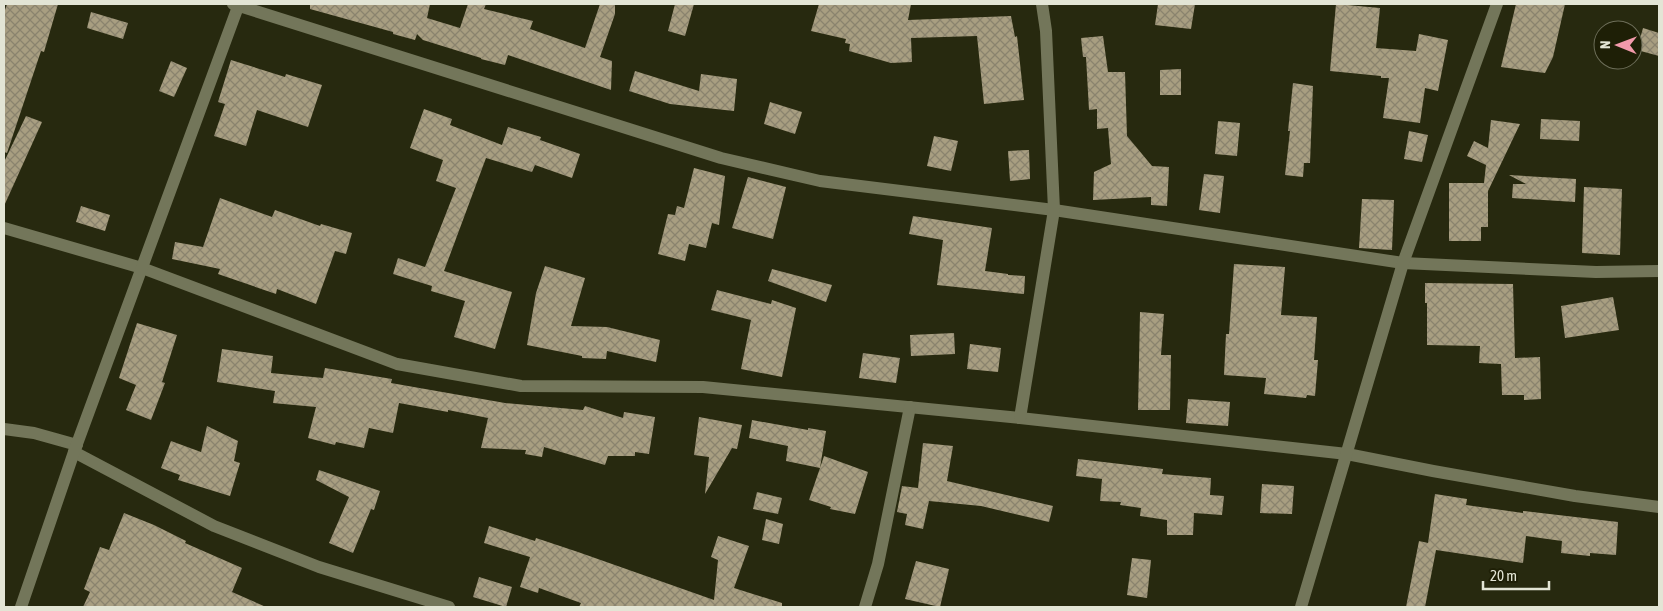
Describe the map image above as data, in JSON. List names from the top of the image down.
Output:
{
  "scale_bar": "20 m",
  "north": "left"
}
